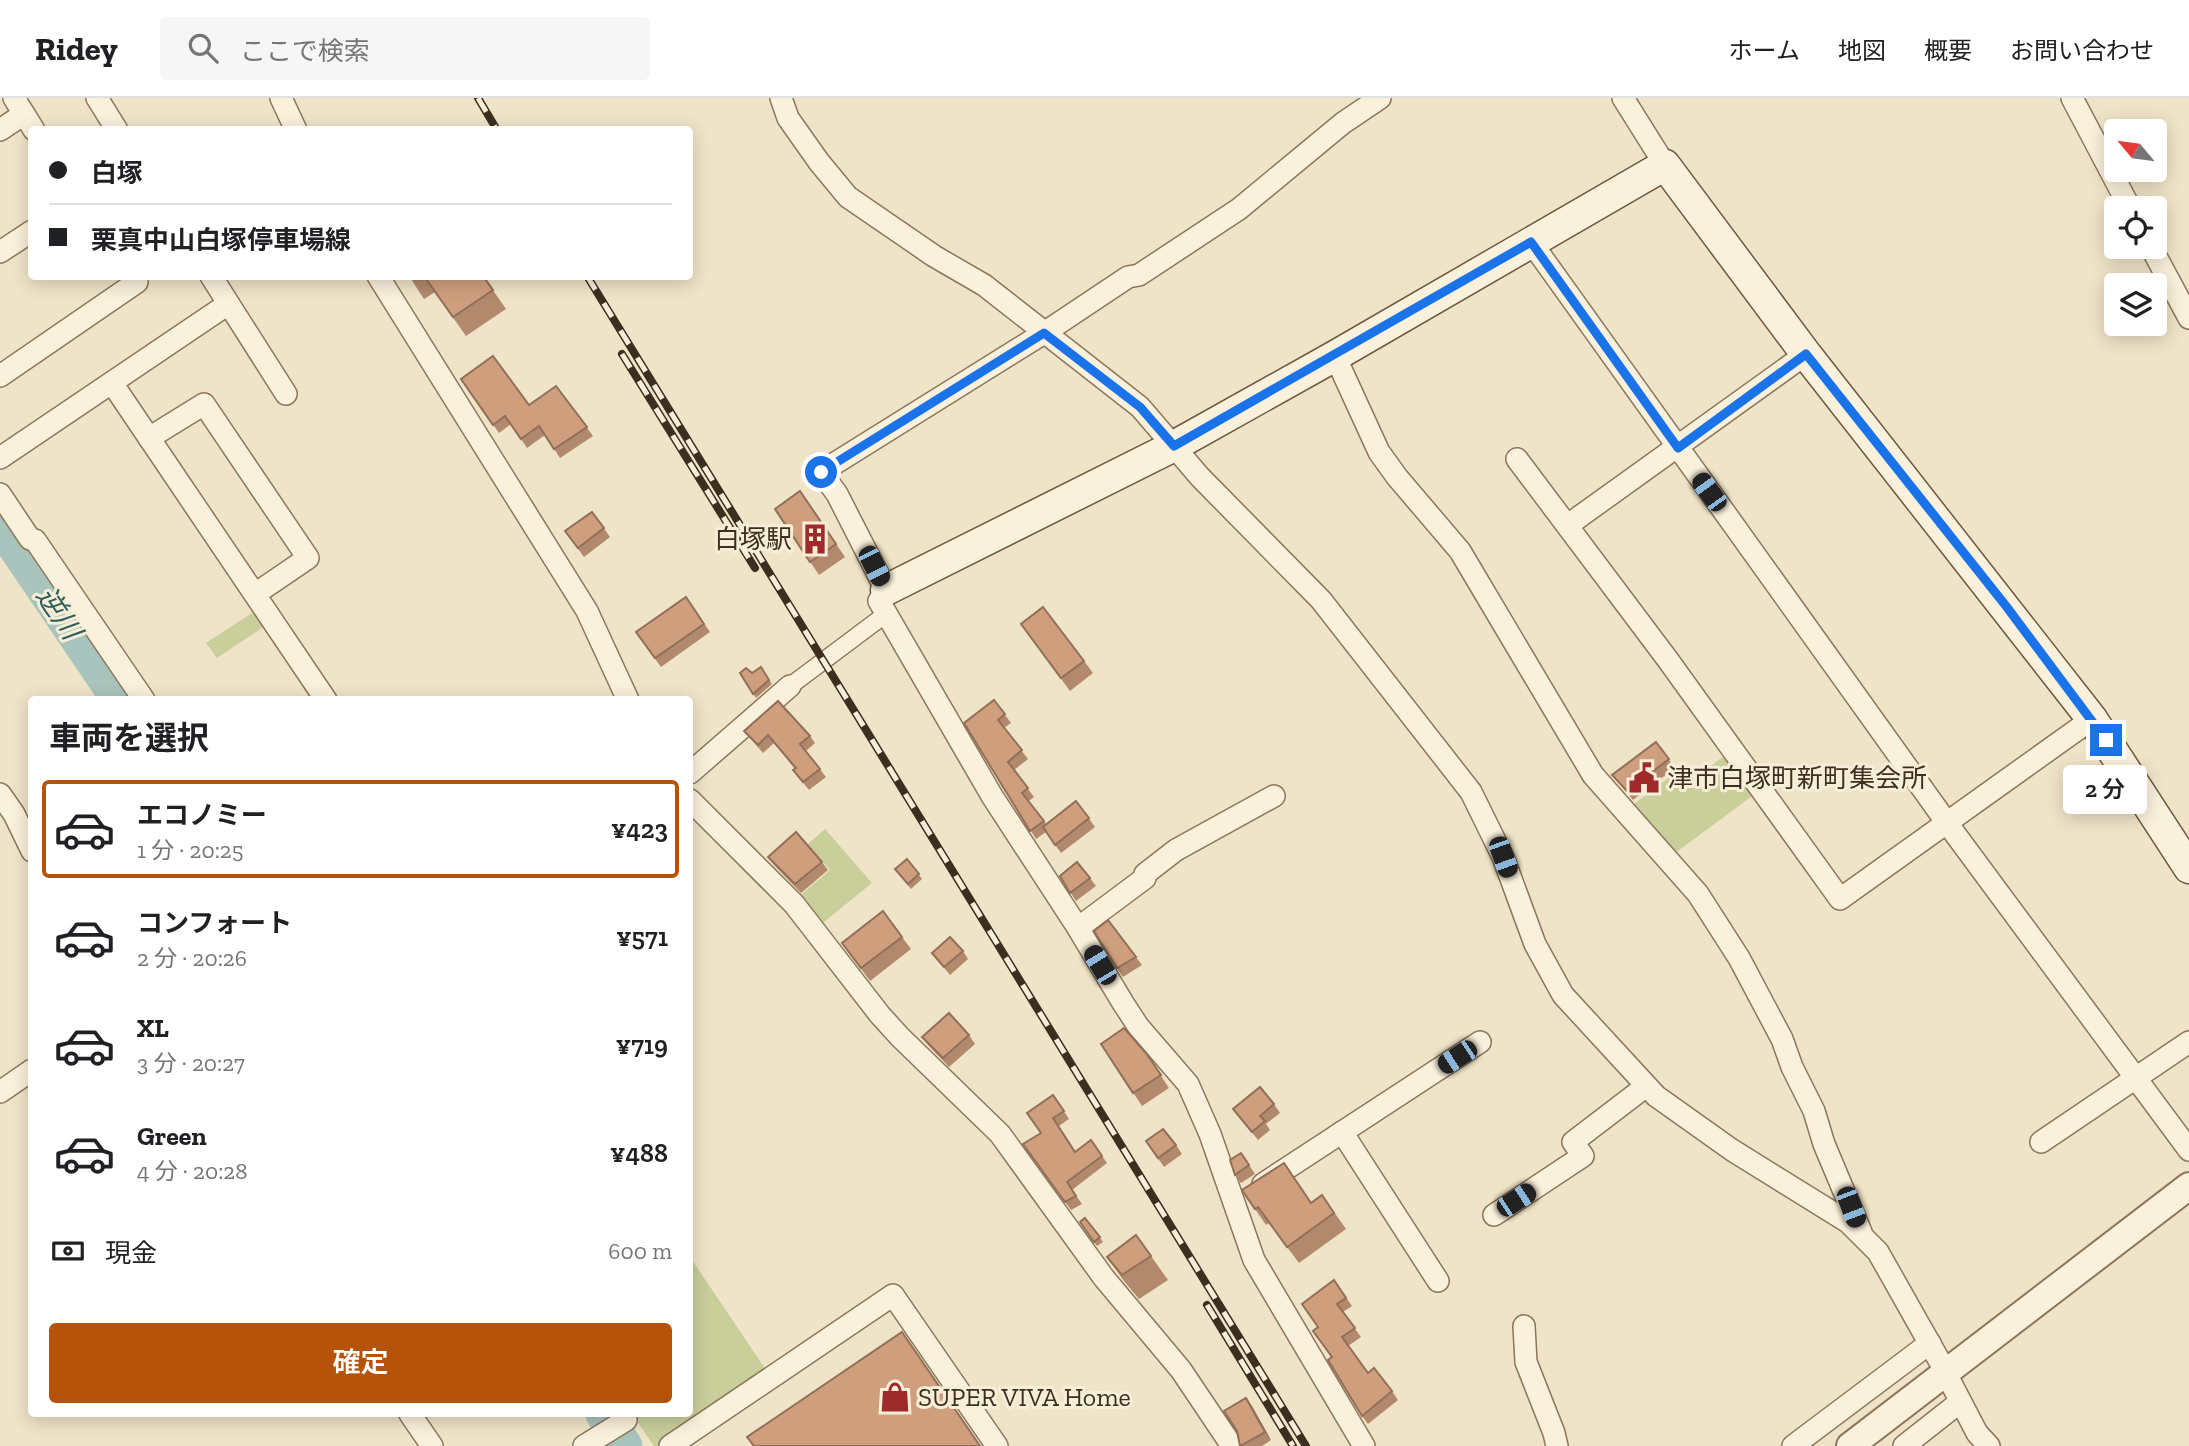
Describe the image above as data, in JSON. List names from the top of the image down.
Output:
{
  "water": ["逆川"],
  "places": {
    "building": ["白塚駅"],
    "public building": ["津市白塚町新町集会所"],
    "shop": ["SUPER VIVA Home"]
  },
  "north": "top left",
  "page": {
    "header": "Ridey",
    "search": "ここで検索",
    "nav": [
      "ホーム",
      "地図",
      "概要",
      "お問い合わせ"
    ],
    "banner": ["白塚", "栗真中山白塚停車場線"],
    "heading": "車両を選択",
    "bubble": "2 分",
    "list": [
      {
        "name": "エコノミー",
        "note": "1 分 · 20:25",
        "value": "¥423"
      },
      {
        "name": "コンフォート",
        "note": "2 分 · 20:26",
        "value": "¥571"
      },
      {
        "name": "XL",
        "note": "3 分 · 20:27",
        "value": "¥719"
      },
      {
        "name": "Green",
        "note": "4 分 · 20:28",
        "value": "¥488"
      }
    ],
    "pay": ["現金", "600 m"],
    "buttons": "確定"
  }
}
